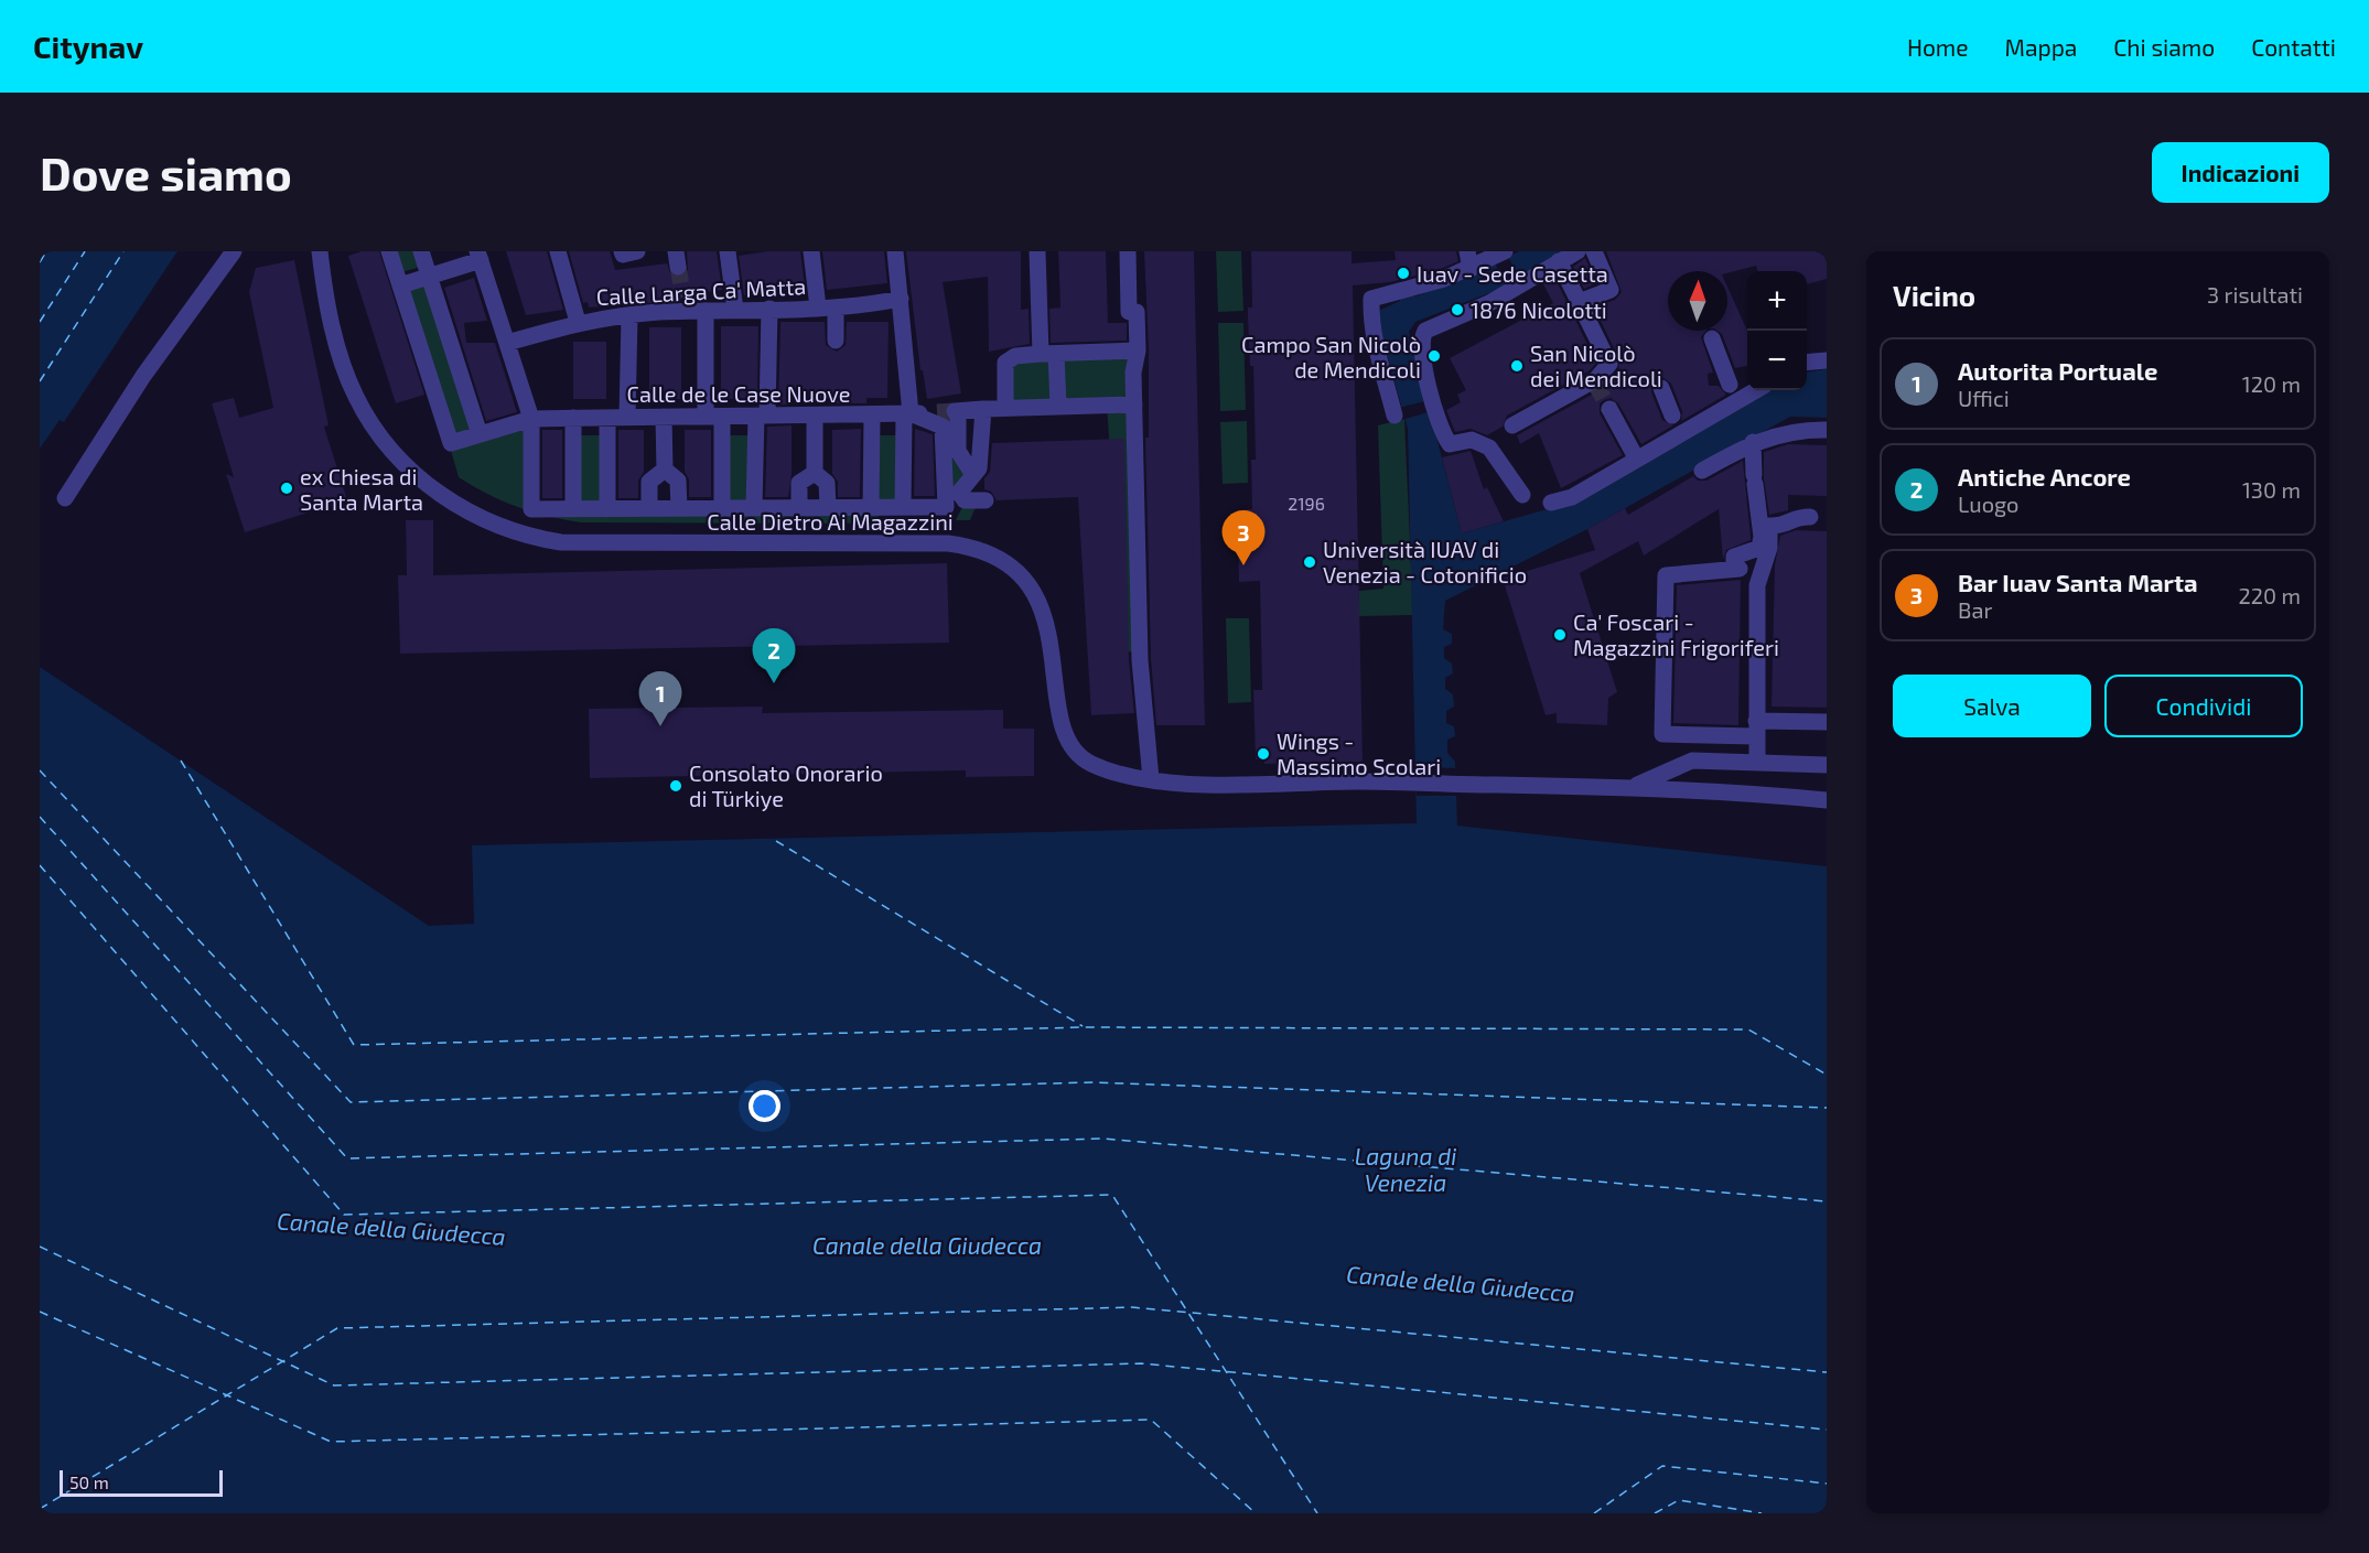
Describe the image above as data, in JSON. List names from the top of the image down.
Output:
{
  "streets": {
    "street": ["Calle Larga Ca' Matta", "Calle de le Case Nuove", "Calle Dietro Ai Magazzini"]
  },
  "water": ["Laguna di Venezia", "Canale della Giudecca"],
  "places": [
    "Iuav - Sede Casetta",
    "1876 Nicolotti",
    "Campo San Nicolò de Mendicoli",
    "San Nicolò dei Mendicoli",
    "ex Chiesa di Santa Marta",
    "Università IUAV di Venezia - Cotonificio",
    "Ca' Foscari - Magazzini Frigoriferi",
    "Wings - Massimo Scolari",
    "Consolato Onorario di Türkiye"
  ],
  "house_numbers": ["2196"],
  "scale_bar": "50 m",
  "north": "top",
  "page": {
    "header": "Citynav",
    "nav": [
      "Home",
      "Mappa",
      "Chi siamo",
      "Contatti"
    ],
    "buttons": [
      "Indicazioni",
      ["Salva", "Condividi"]
    ],
    "title": "Dove siamo",
    "heading": ["Vicino", "3 risultati"],
    "map_buttons": ["+", "−"],
    "list": [
      {
        "mark": "1",
        "name": "Autorita Portuale",
        "note": "Uffici",
        "value": "120 m"
      },
      {
        "mark": "2",
        "name": "Antiche Ancore",
        "note": "Luogo",
        "value": "130 m"
      },
      {
        "mark": "3",
        "name": "Bar Iuav Santa Marta",
        "note": "Bar",
        "value": "220 m"
      }
    ],
    "pins": ["3", "2", "1"],
    "scale": "50 m"
  }
}
